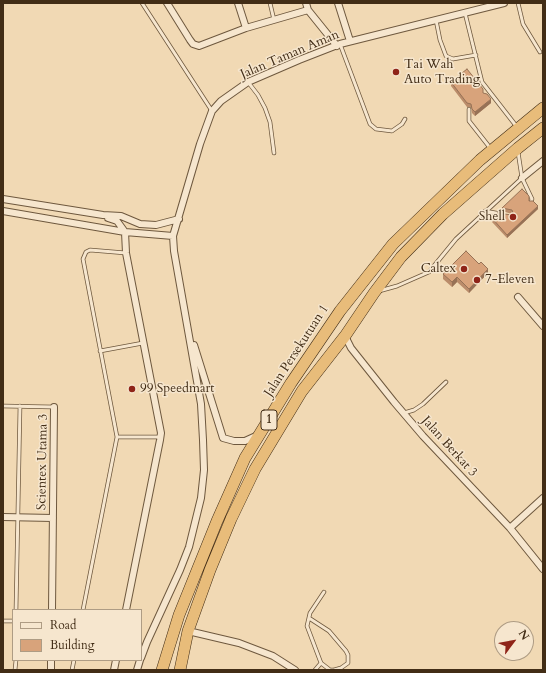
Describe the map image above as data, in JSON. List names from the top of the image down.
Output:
{
  "streets": {
    "highway": ["Jalan Persekutuan 1", "1"],
    "street": ["Jalan Taman Aman", "Jalan Berkat 3", "Scientex Utama 3"]
  },
  "crossings": [
    ["Jalan Taman Aman", "Jalan Persekutuan 1"],
    ["Jalan Persekutuan 1", "Jalan Berkat 3"]
  ],
  "places": [
    "Tai Wah Auto Trading",
    "Shell",
    "Caltex",
    "7-Eleven",
    "99 Speedmart"
  ],
  "legend": ["Road", "Building"],
  "north": "top right"
}
